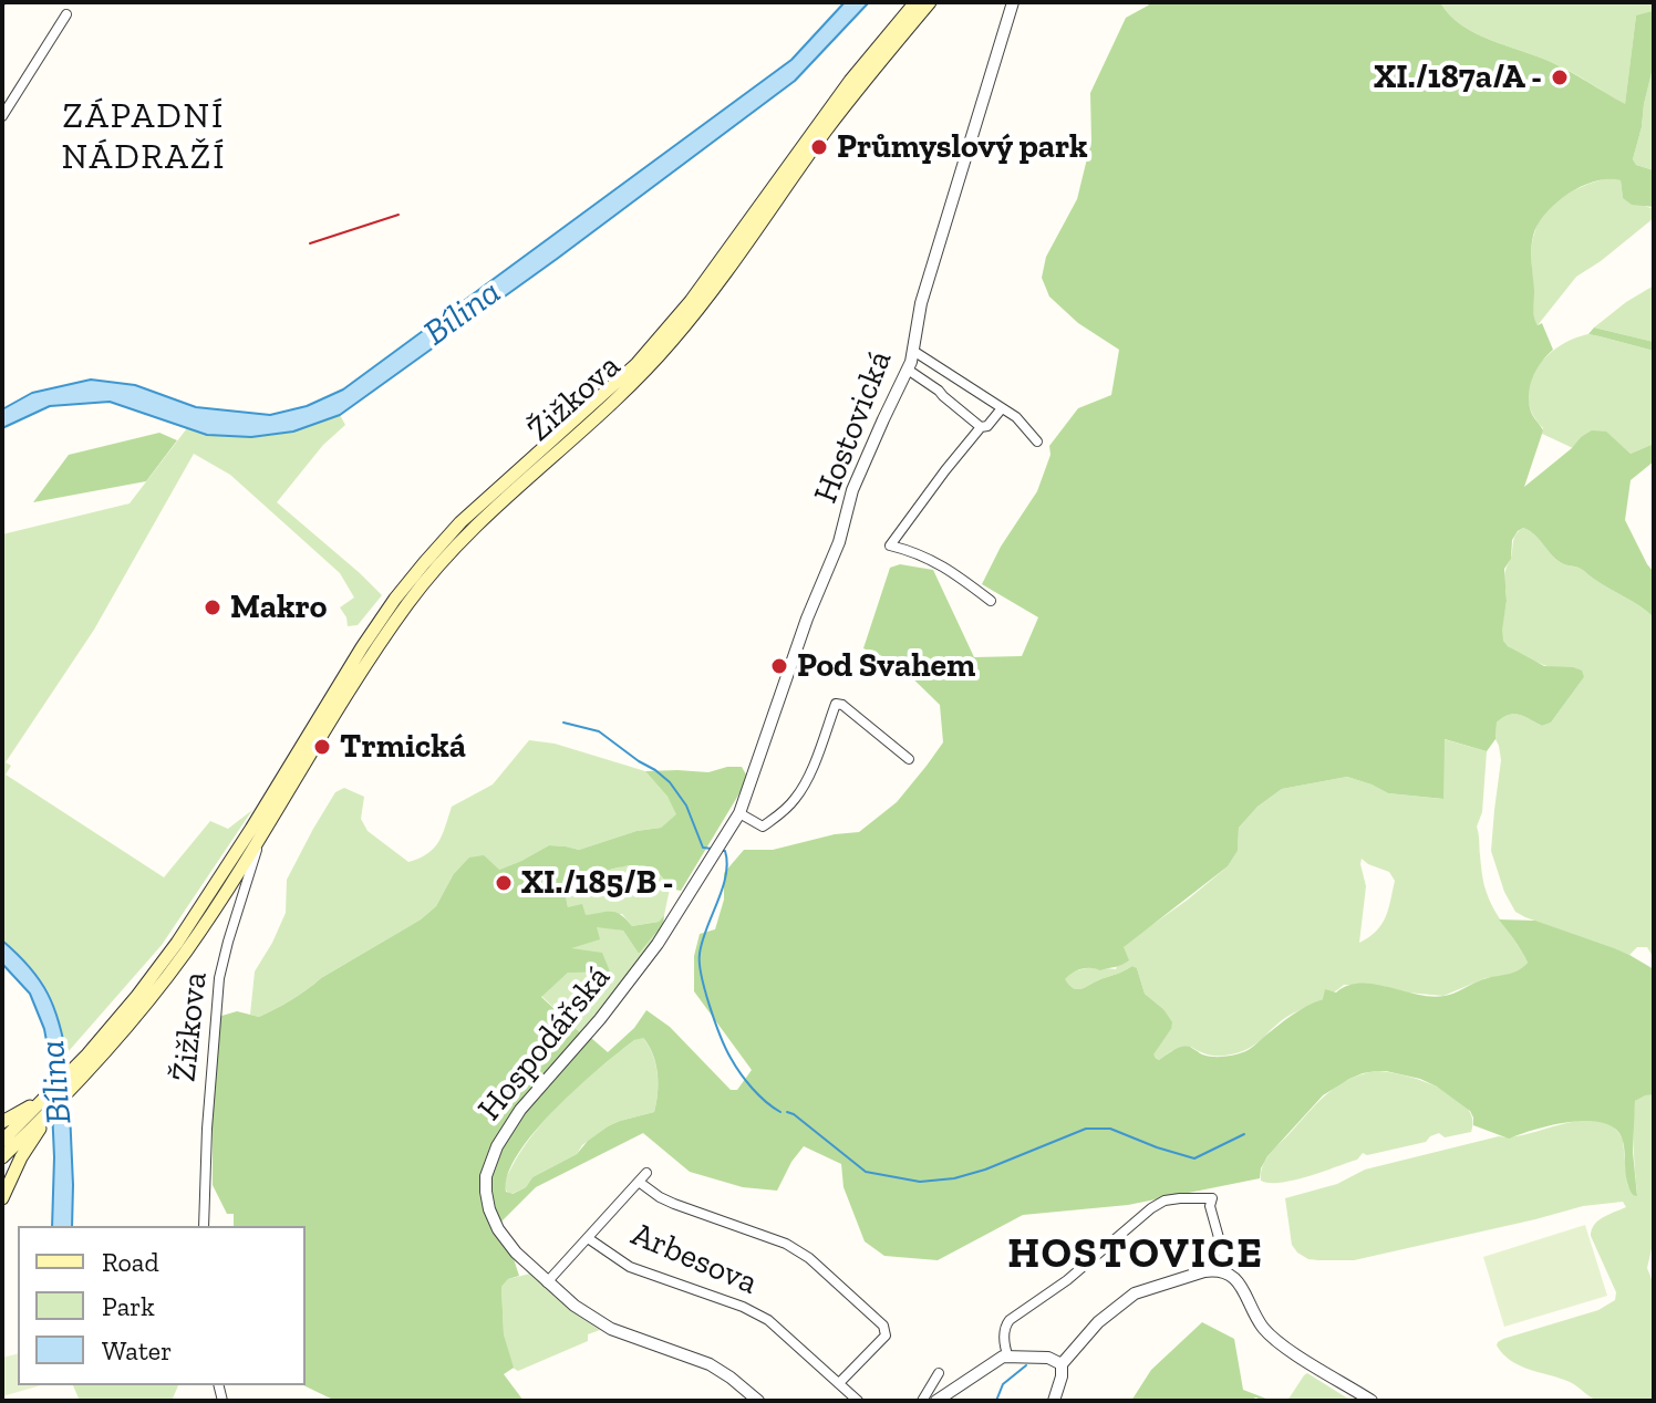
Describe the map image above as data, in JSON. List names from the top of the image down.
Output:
{
  "streets": {
    "main road": ["Žižkova"],
    "street": ["Hostovická", "Hospodářská", "Arbesova"]
  },
  "crossings": [
    ["Hostovická", "Hospodářská"]
  ],
  "districts": ["ZÁPADNÍ NÁDRAŽÍ", "HOSTOVICE"],
  "water": ["Bílina"],
  "places": [
    "XI./187a/A -",
    "Průmyslový park",
    "Makro",
    "Pod Svahem",
    "Trmická",
    "XI./185/B -"
  ],
  "legend": ["Road", "Park", "Water"]
}
